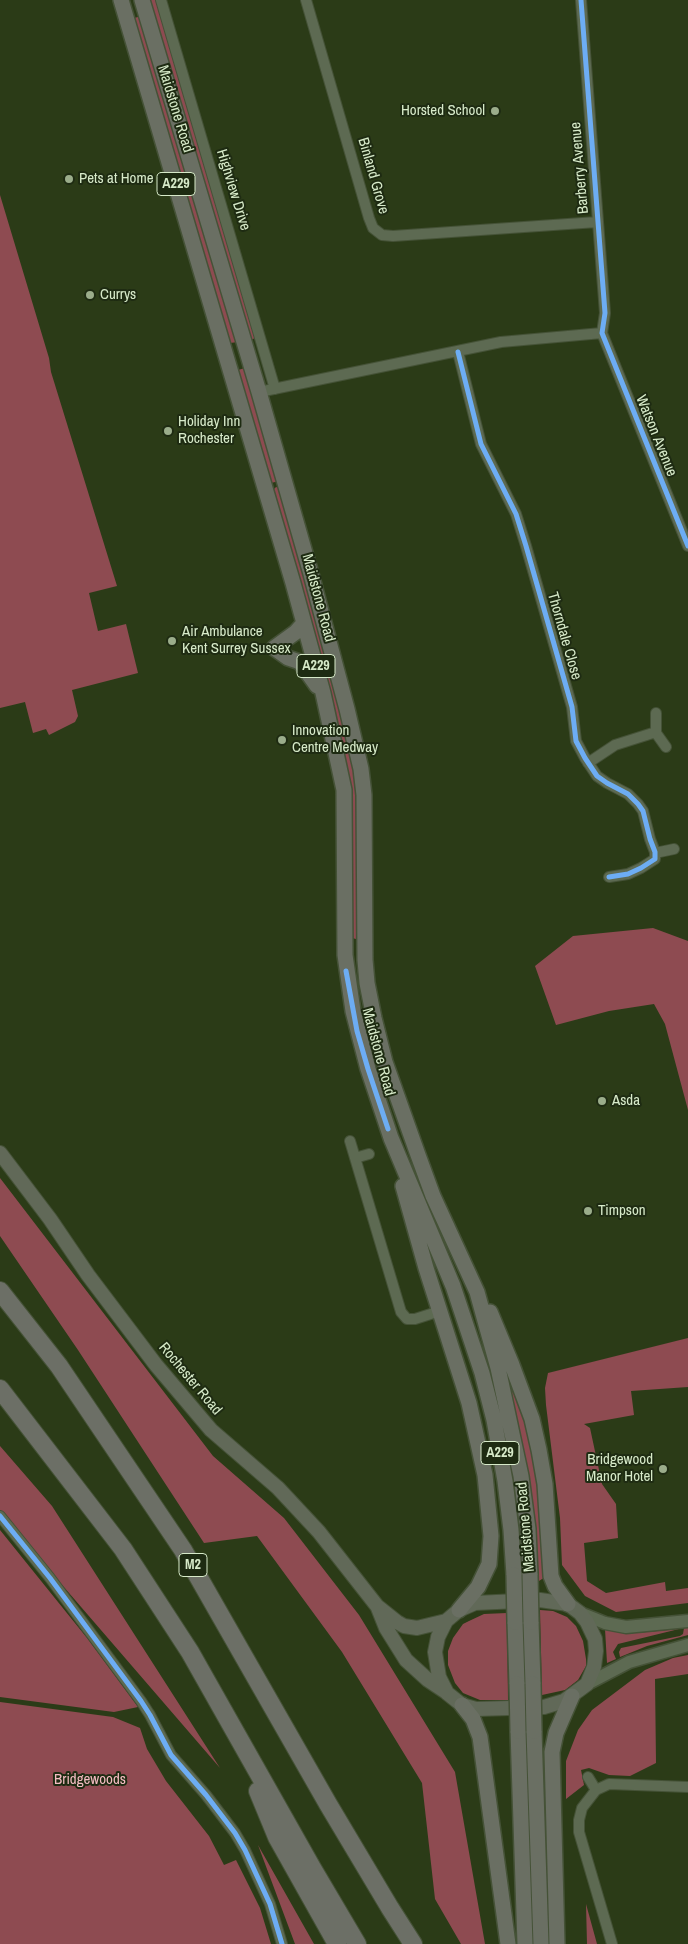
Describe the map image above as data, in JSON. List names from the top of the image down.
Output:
{
  "streets": {
    "highway": ["M2"],
    "main road": ["Maidstone Road", "A229", "Rochester Road"],
    "street": [
      "Barberry Avenue",
      "Binland Grove",
      "Highview Drive",
      "Watson Avenue",
      "Thorndale Close"
    ]
  },
  "crossings": [
    ["Barberry Avenue", "Binland Grove"],
    ["Barberry Avenue", "Watson Avenue"]
  ],
  "parks": ["Bridgewoods"],
  "places": [
    "Horsted School",
    "Pets at Home",
    "Currys",
    "Holiday Inn Rochester",
    "Air Ambulance Kent Surrey Sussex",
    "Innovation Centre Medway",
    "Asda",
    "Timpson",
    "Bridgewood Manor Hotel"
  ]
}
